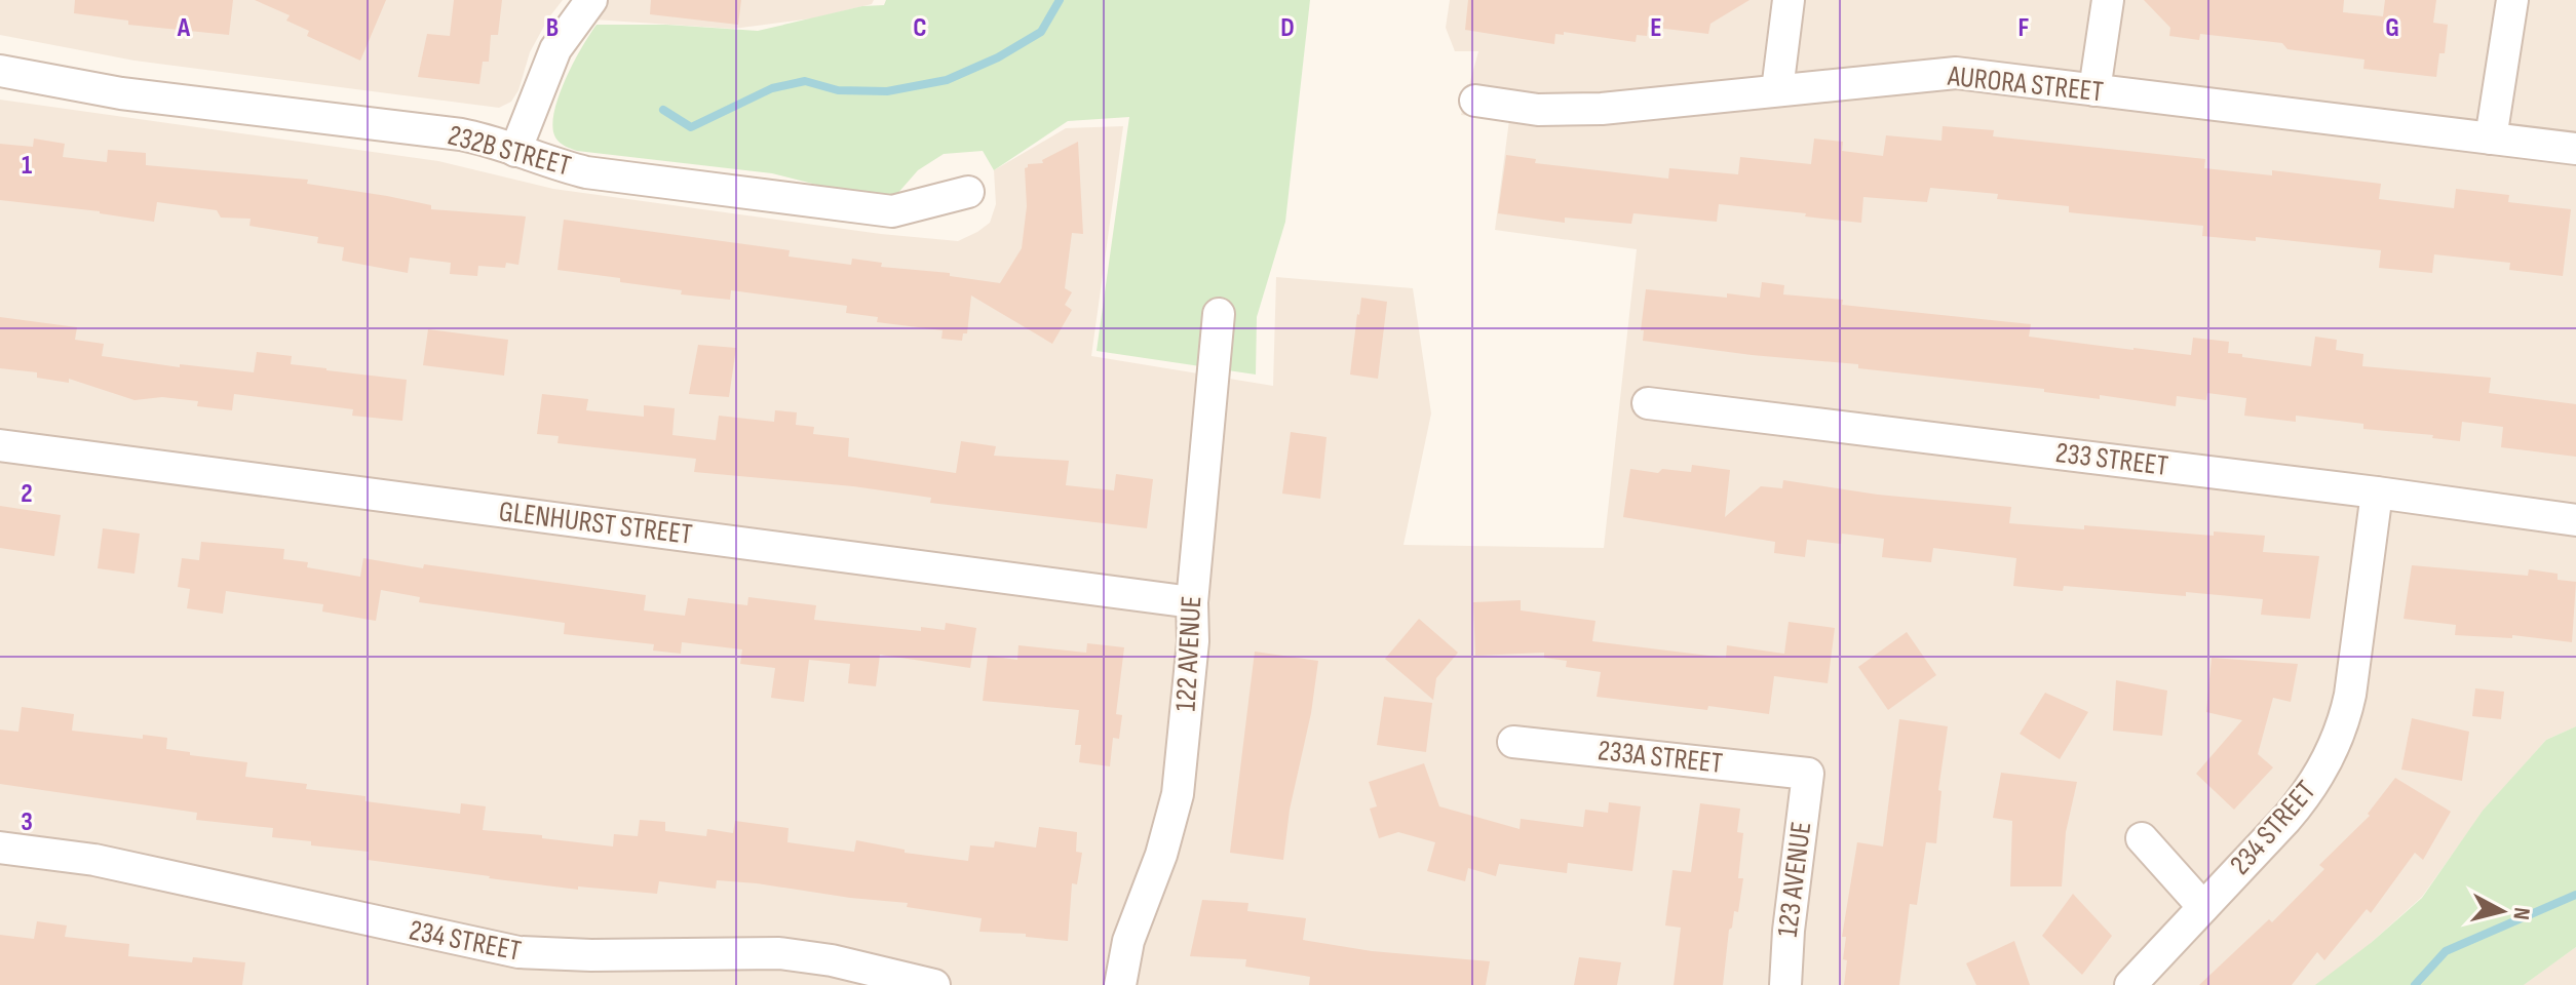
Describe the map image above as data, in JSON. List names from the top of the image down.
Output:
{
  "streets": {
    "street": [
      "AURORA STREET",
      "232B STREET",
      "233 STREET",
      "GLENHURST STREET",
      "122 AVENUE",
      "233A STREET",
      "234 STREET",
      "123 AVENUE"
    ]
  },
  "crossings": [
    ["233 STREET", "234 STREET"],
    ["GLENHURST STREET", "122 AVENUE"],
    ["233A STREET", "123 AVENUE"]
  ],
  "north": "right",
  "grid": {
    "columns": [
      "A",
      "B",
      "C",
      "D",
      "E",
      "F",
      "G"
    ],
    "rows": ["1", "2", "3"]
  }
}
